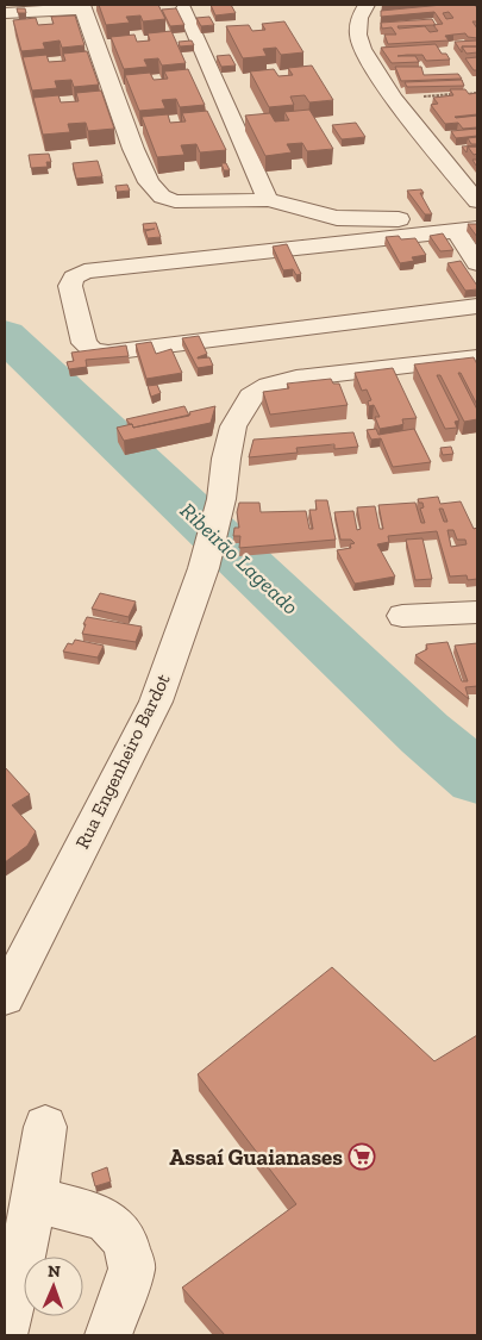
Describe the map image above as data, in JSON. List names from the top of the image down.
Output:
{
  "streets": {
    "street": ["Rua Engenheiro Bardot"]
  },
  "water": ["Ribeirão Lageado"],
  "places": {
    "supermarket": ["Assaí Guaianases"]
  },
  "north": "top"
}
